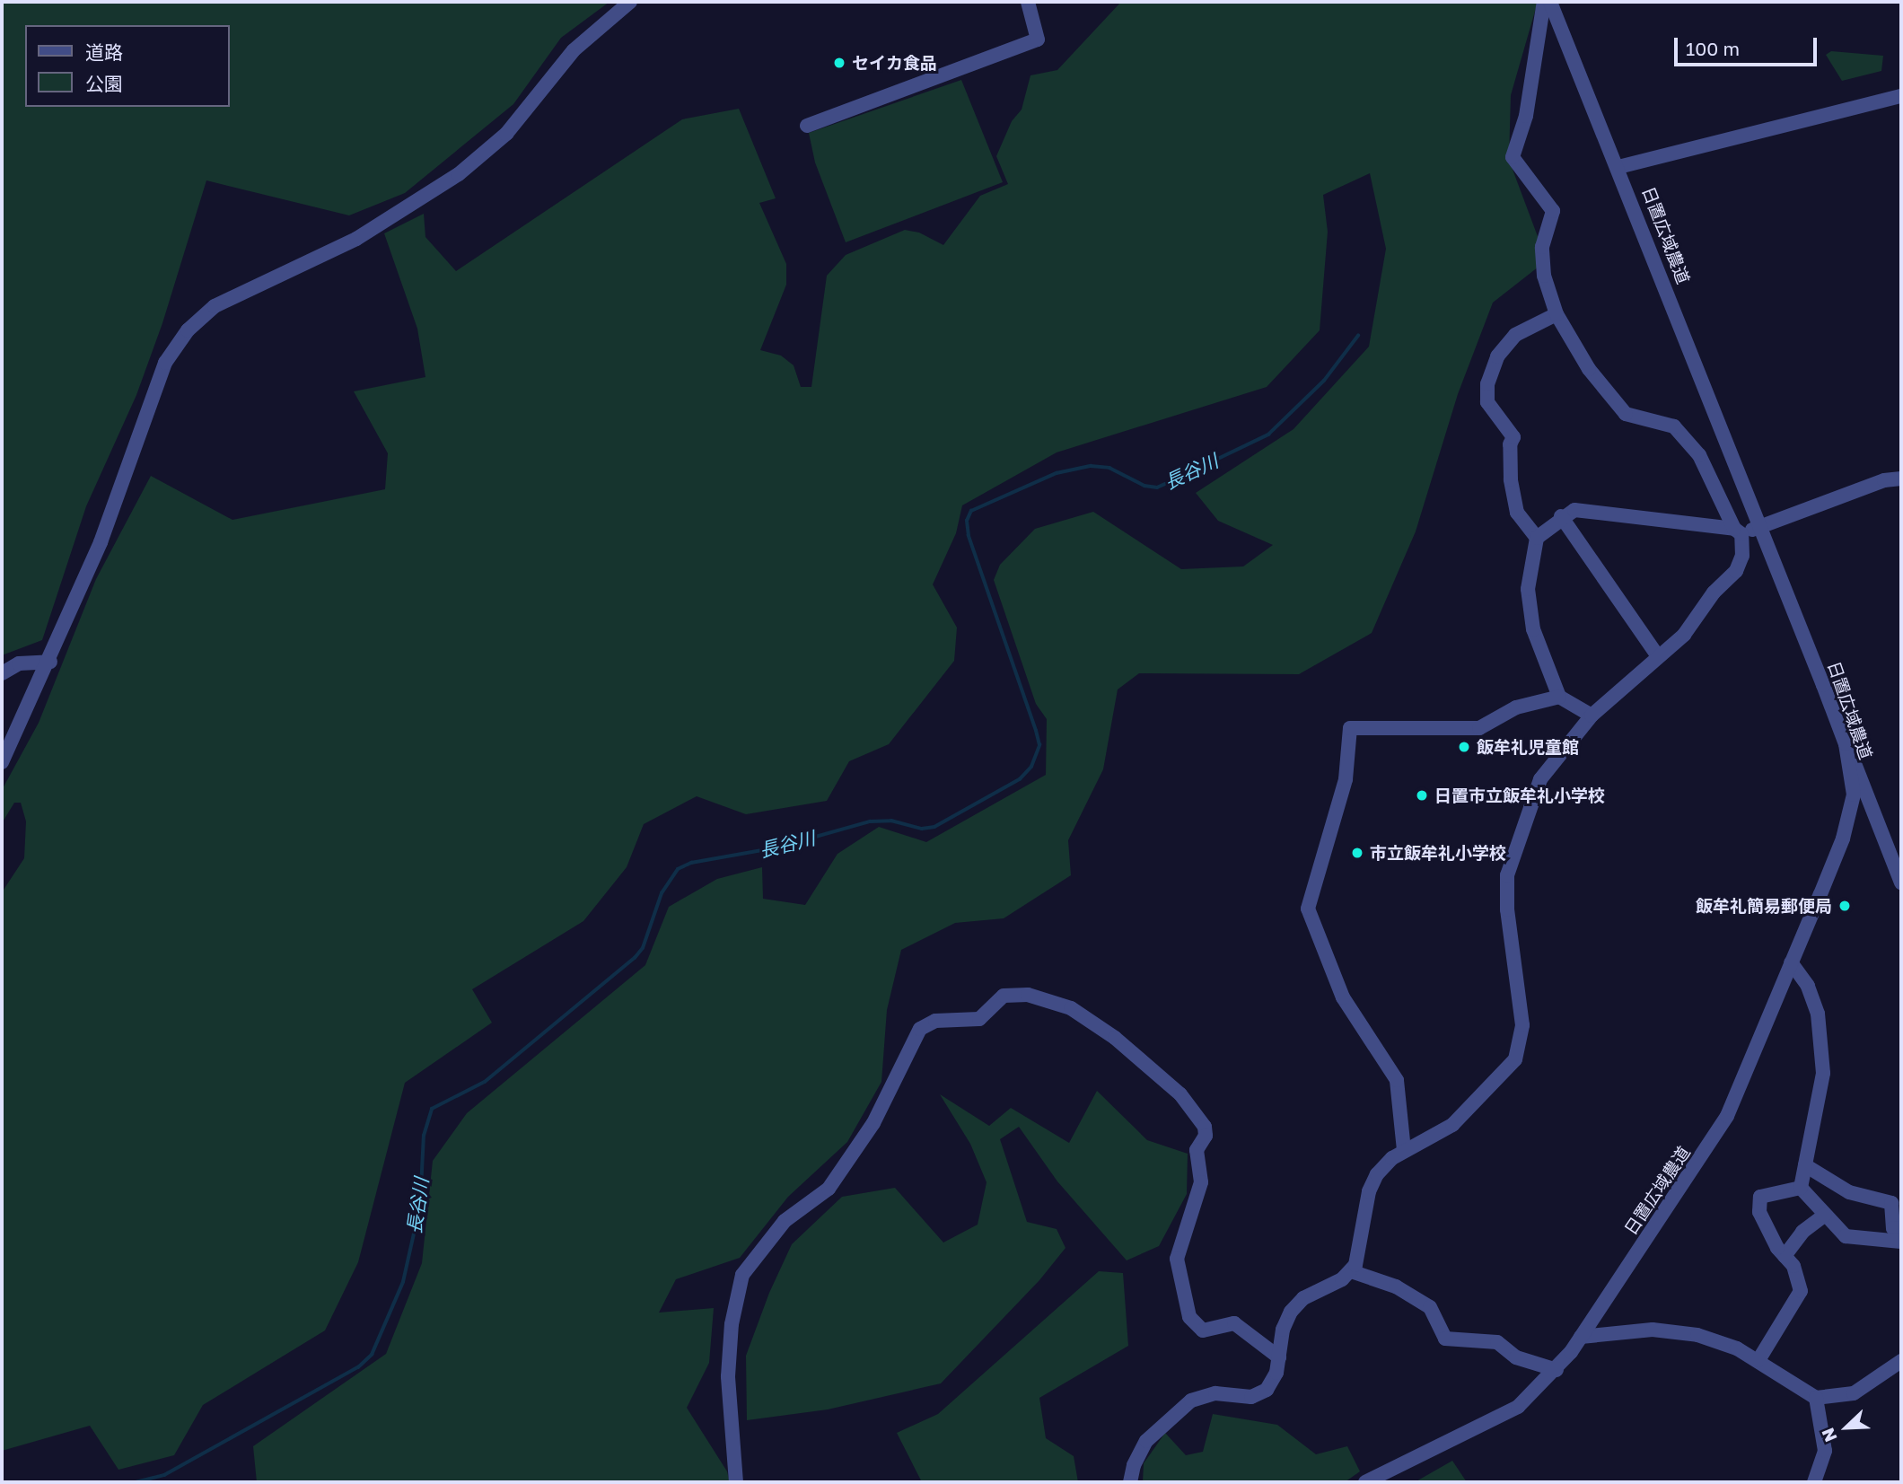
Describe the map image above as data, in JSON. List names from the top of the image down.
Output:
{
  "streets": {
    "street": ["日置広域農道"]
  },
  "water": ["長谷川"],
  "places": [
    "セイカ食品",
    "飯牟礼児童館",
    "日置市立飯牟礼小学校",
    "市立飯牟礼小学校",
    "飯牟礼簡易郵便局"
  ],
  "legend": ["道路", "公園"],
  "scale_bar": "100 m",
  "north": "bottom left"
}
